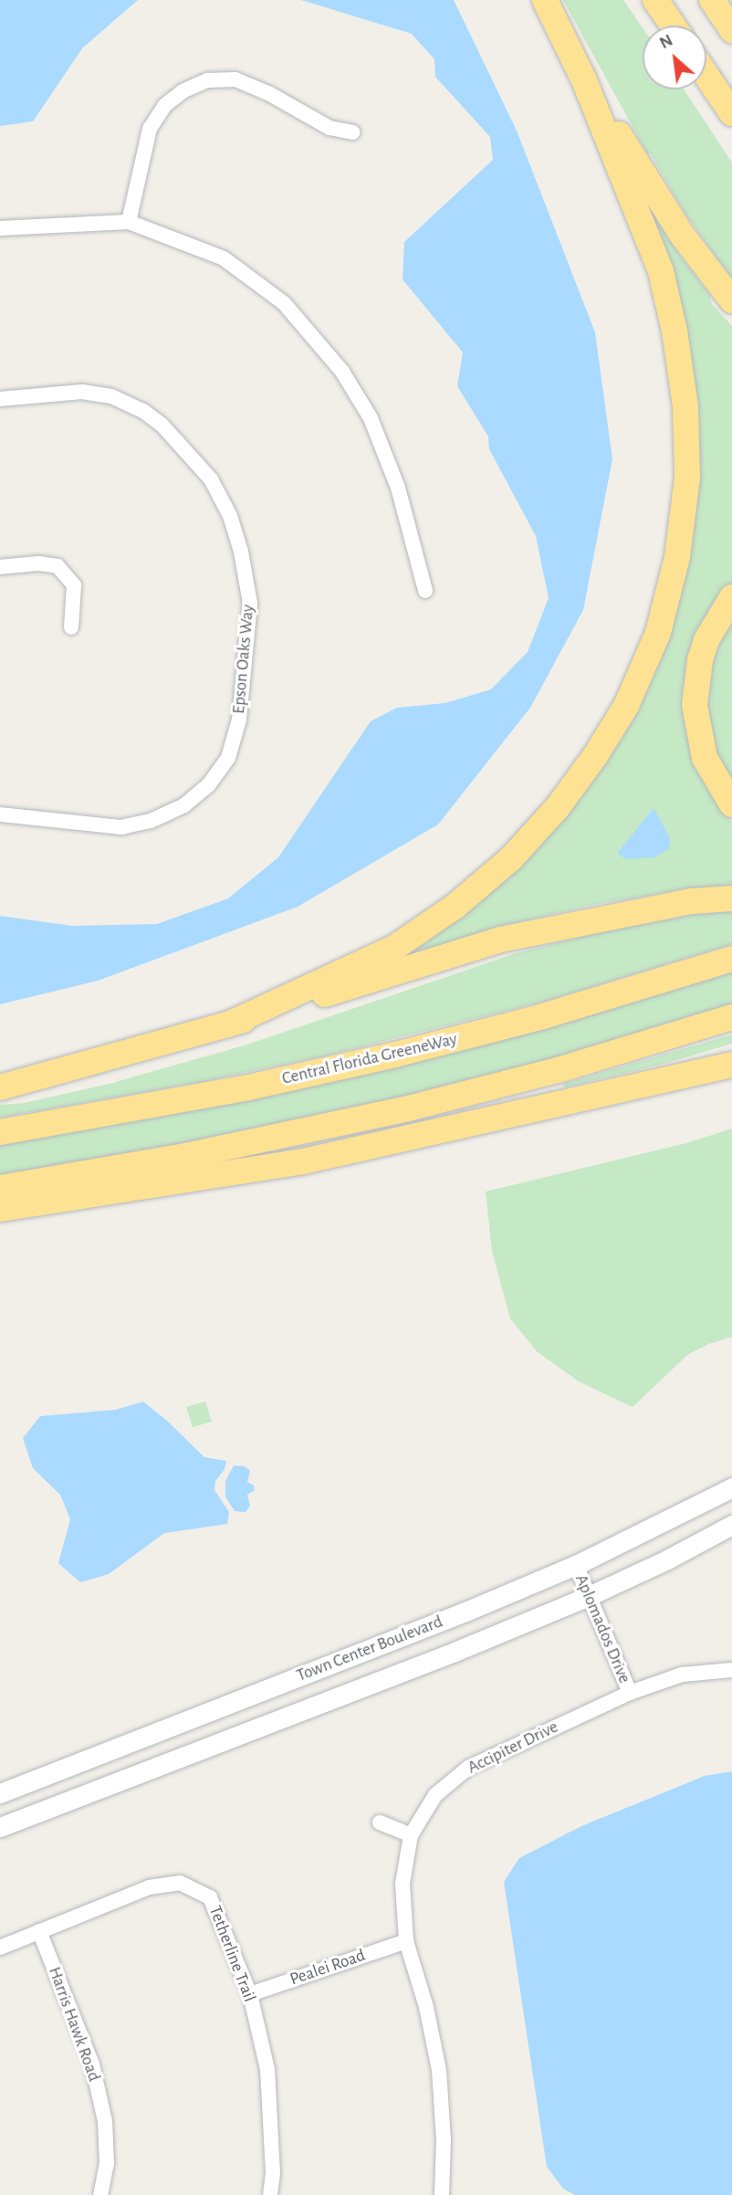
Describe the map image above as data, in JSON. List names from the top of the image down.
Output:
{
  "streets": {
    "highway": ["Central Florida GreeneWay"],
    "main road": ["Town Center Boulevard"],
    "street": [
      "Epson Oaks Way",
      "Aplomados Drive",
      "Accipiter Drive",
      "Tetherline Trail",
      "Pealei Road",
      "Harris Hawk Road"
    ]
  },
  "crossings": [
    ["Aplomados Drive", "Town Center Boulevard"],
    ["Aplomados Drive", "Accipiter Drive"],
    ["Accipiter Drive", "Pealei Road"],
    ["Tetherline Trail", "Pealei Road"],
    ["Tetherline Trail", "Harris Hawk Road"]
  ],
  "north": "top left"
}
